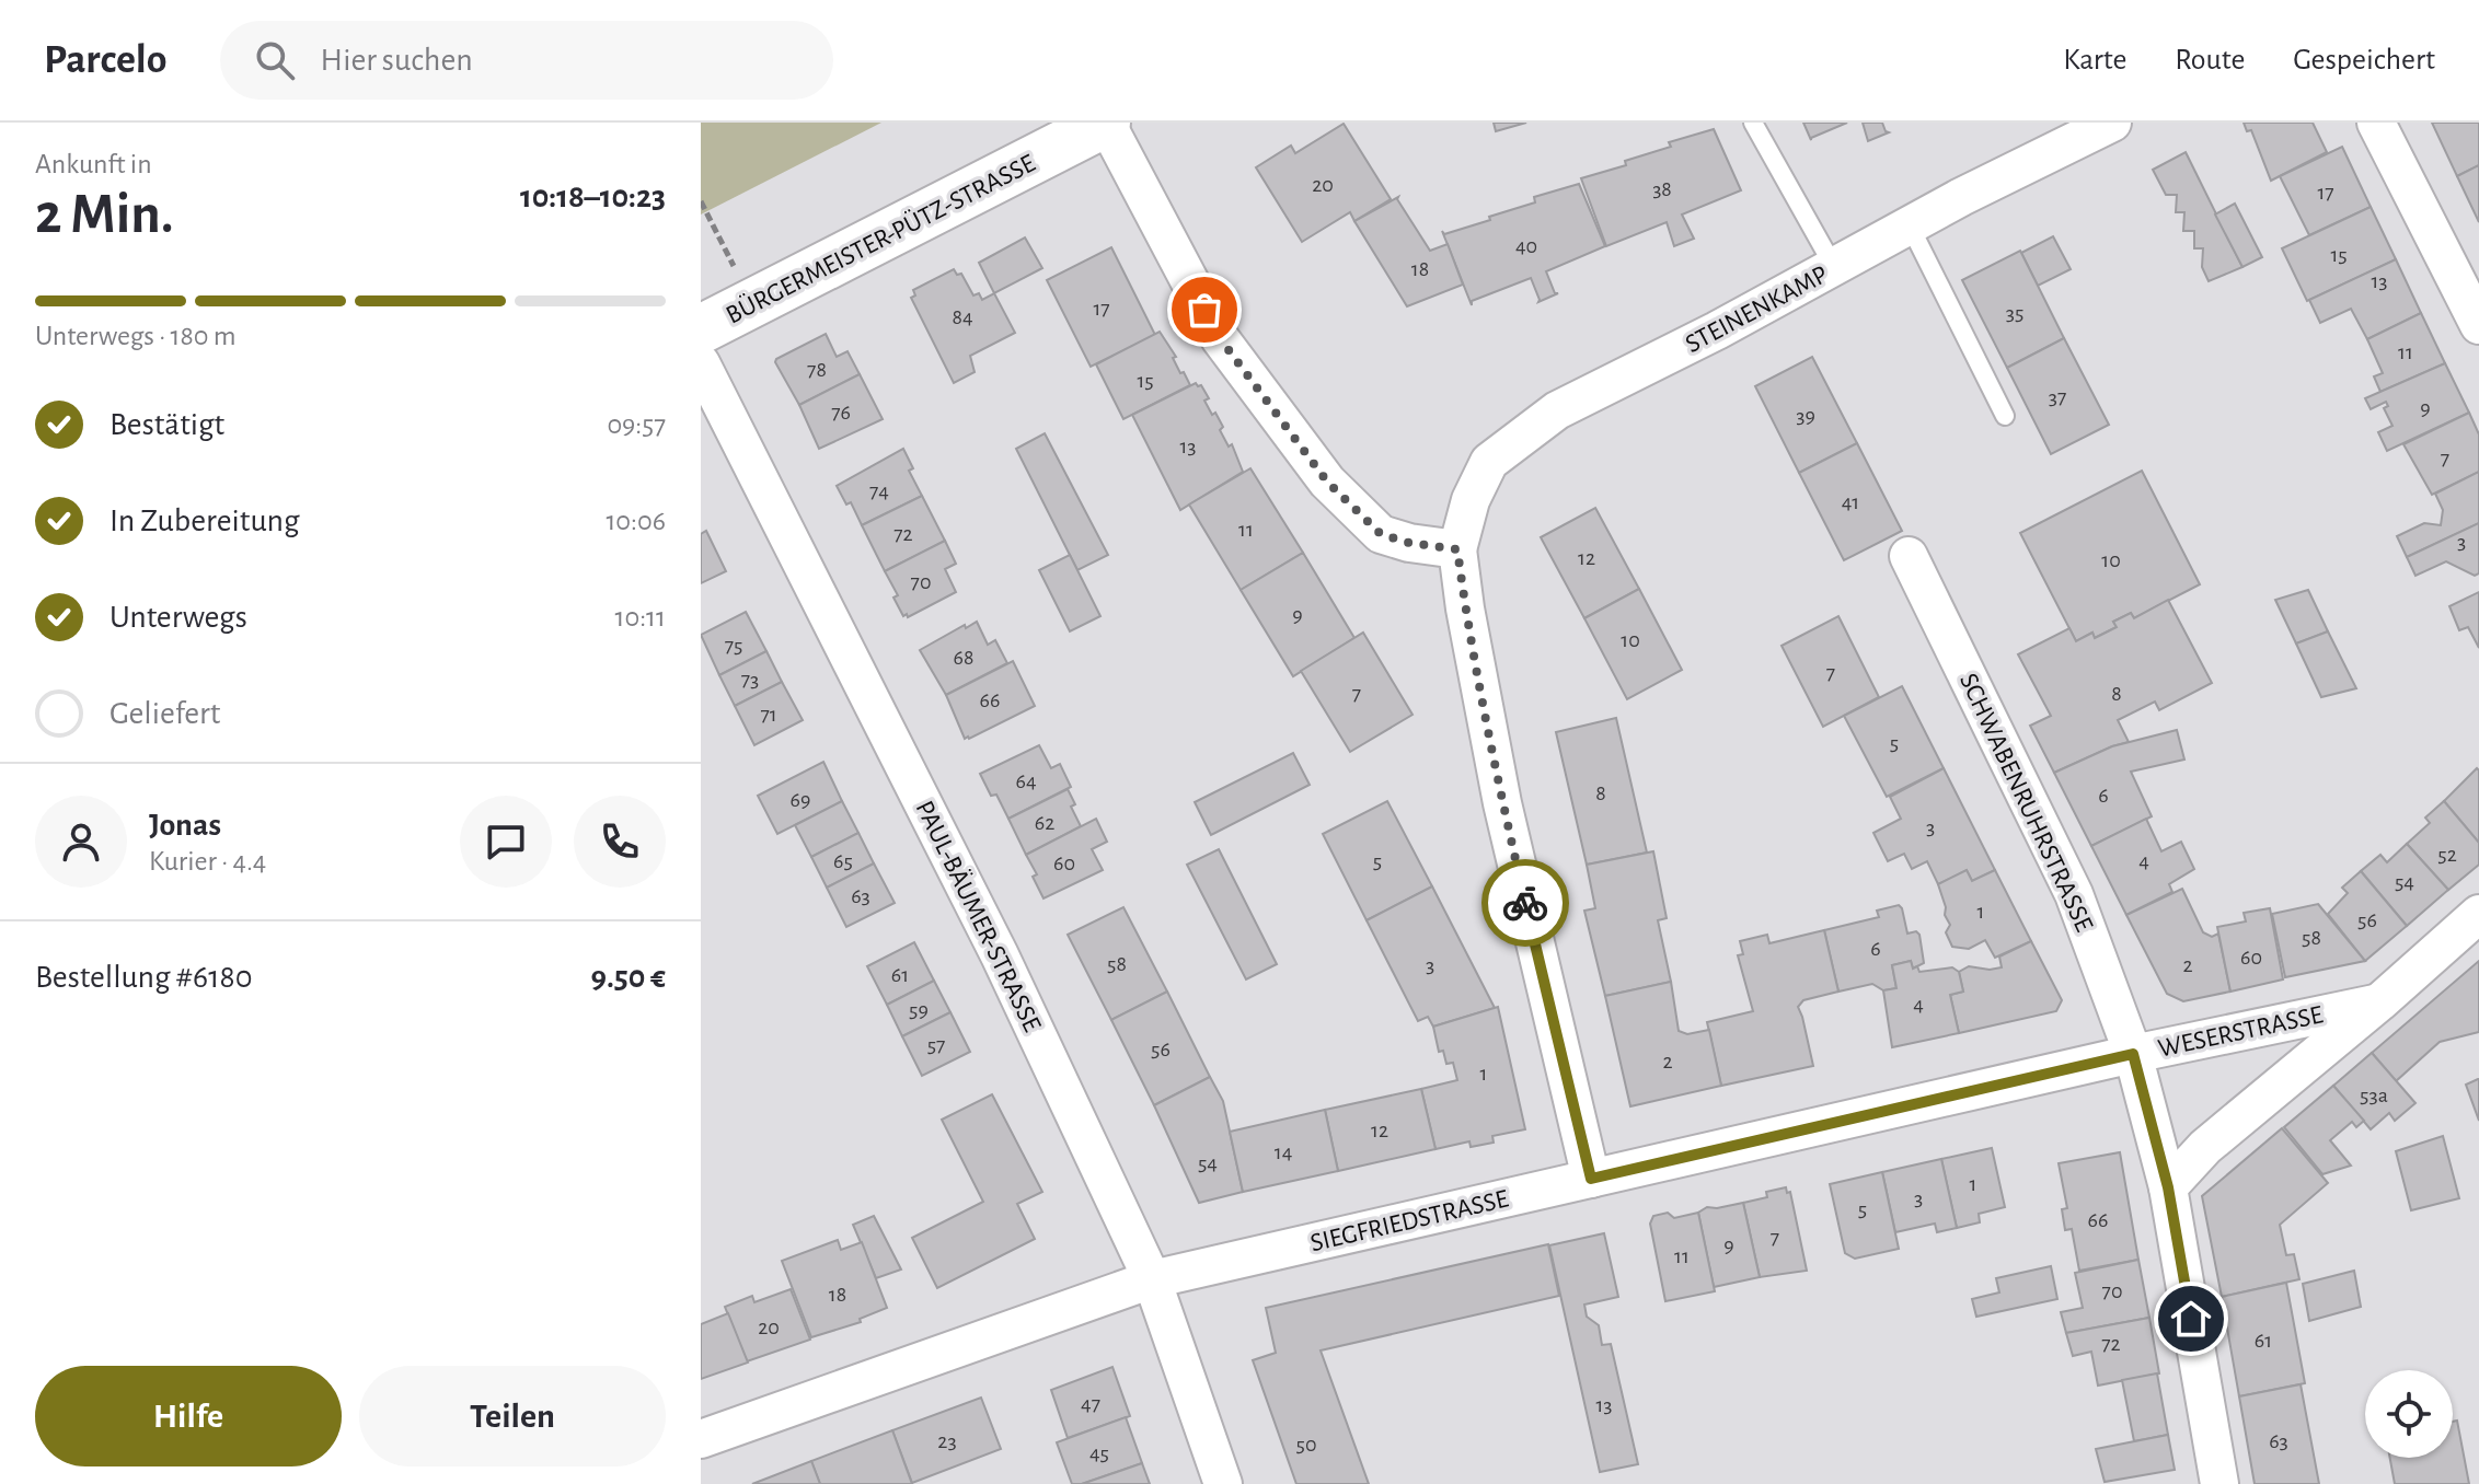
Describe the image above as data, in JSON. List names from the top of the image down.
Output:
{
  "streets": {
    "main road": ["BÜRGERMEISTER-PÜTZ-STRASSE"],
    "street": [
      "STEINENKAMP",
      "SCHWABENRUHRSTRASSE",
      "PAUL-BÄUMER-STRASSE",
      "WESERSTRASSE",
      "SIEGFRIEDSTRASSE"
    ]
  },
  "crossings": [
    ["SCHWABENRUHRSTRASSE", "WESERSTRASSE"],
    ["SCHWABENRUHRSTRASSE", "SIEGFRIEDSTRASSE"],
    ["PAUL-BÄUMER-STRASSE", "SIEGFRIEDSTRASSE"],
    ["WESERSTRASSE", "SIEGFRIEDSTRASSE"]
  ],
  "house_numbers": [
    "20",
    "38",
    "17",
    "40",
    "15",
    "18",
    "13",
    "17",
    "35",
    "84",
    "11",
    "78",
    "15",
    "37",
    "9",
    "76",
    "39",
    "13",
    "7",
    "74",
    "41",
    "11",
    "72",
    "3",
    "12",
    "10",
    "70",
    "9",
    "10",
    "75",
    "68",
    "7",
    "73",
    "7",
    "8",
    "66",
    "71",
    "5",
    "64",
    "8",
    "6",
    "69",
    "62",
    "3",
    "52",
    "65",
    "5",
    "4",
    "60",
    "54",
    "63",
    "1",
    "56",
    "58",
    "6",
    "60",
    "58",
    "3",
    "2",
    "61",
    "4",
    "59",
    "57",
    "56",
    "2",
    "1",
    "53a",
    "12",
    "14",
    "54",
    "1",
    "3",
    "5",
    "66",
    "7",
    "9",
    "11",
    "70",
    "18",
    "20",
    "61",
    "72",
    "47",
    "13",
    "23",
    "63",
    "50",
    "45"
  ],
  "page": {
    "header": "Parcelo",
    "search": "Hier suchen",
    "nav": ["Karte", "Route", "Gespeichert"],
    "heading": ["2 Min.", "Ankunft in", "10:18–10:23"],
    "panel": [
      "Jonas",
      "Kurier · 4.4",
      "Bestellung #6180",
      "9.50 €"
    ],
    "bar": "Unterwegs · 180 m",
    "list": [
      ["Bestätigt", "09:57"],
      ["In Zubereitung", "10:06"],
      ["Unterwegs", "10:11"],
      "Geliefert"
    ],
    "buttons": ["Hilfe", "Teilen"]
  }
}
